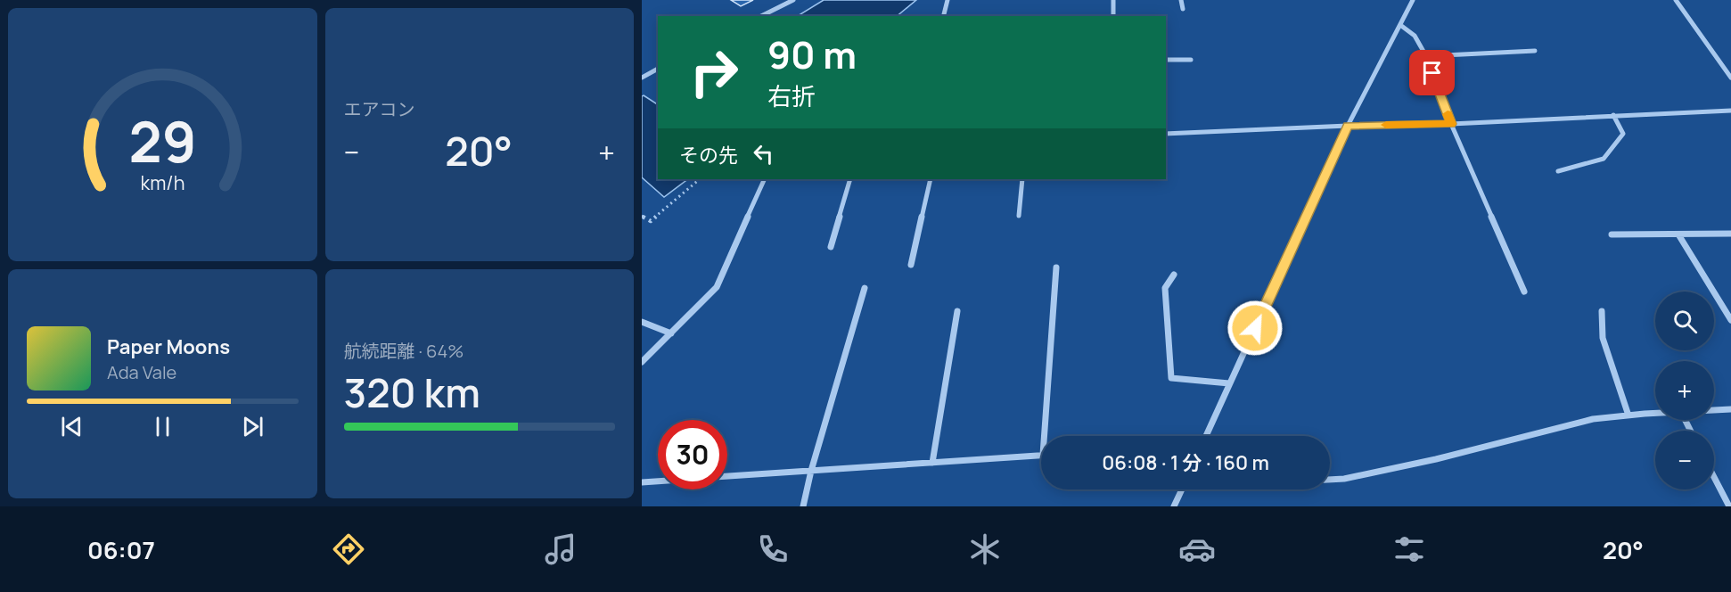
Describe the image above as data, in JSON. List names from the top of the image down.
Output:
{
  "page": {
    "tile": [
      "エアコン",
      ["航続距離 · 64%", "320 km"]
    ],
    "turn": ["90 m", "右折"],
    "then": "その先",
    "heat": ["−", "20°", "+"],
    "map_buttons": ["+", "−"],
    "song": ["Paper Moons", "Ada Vale"],
    "limit": "30",
    "trip": "06:08 · 1 分 · 160 m",
    "tabs": ["06:07", "20°"],
    "gauge": ["29", "km/h"]
  }
}
